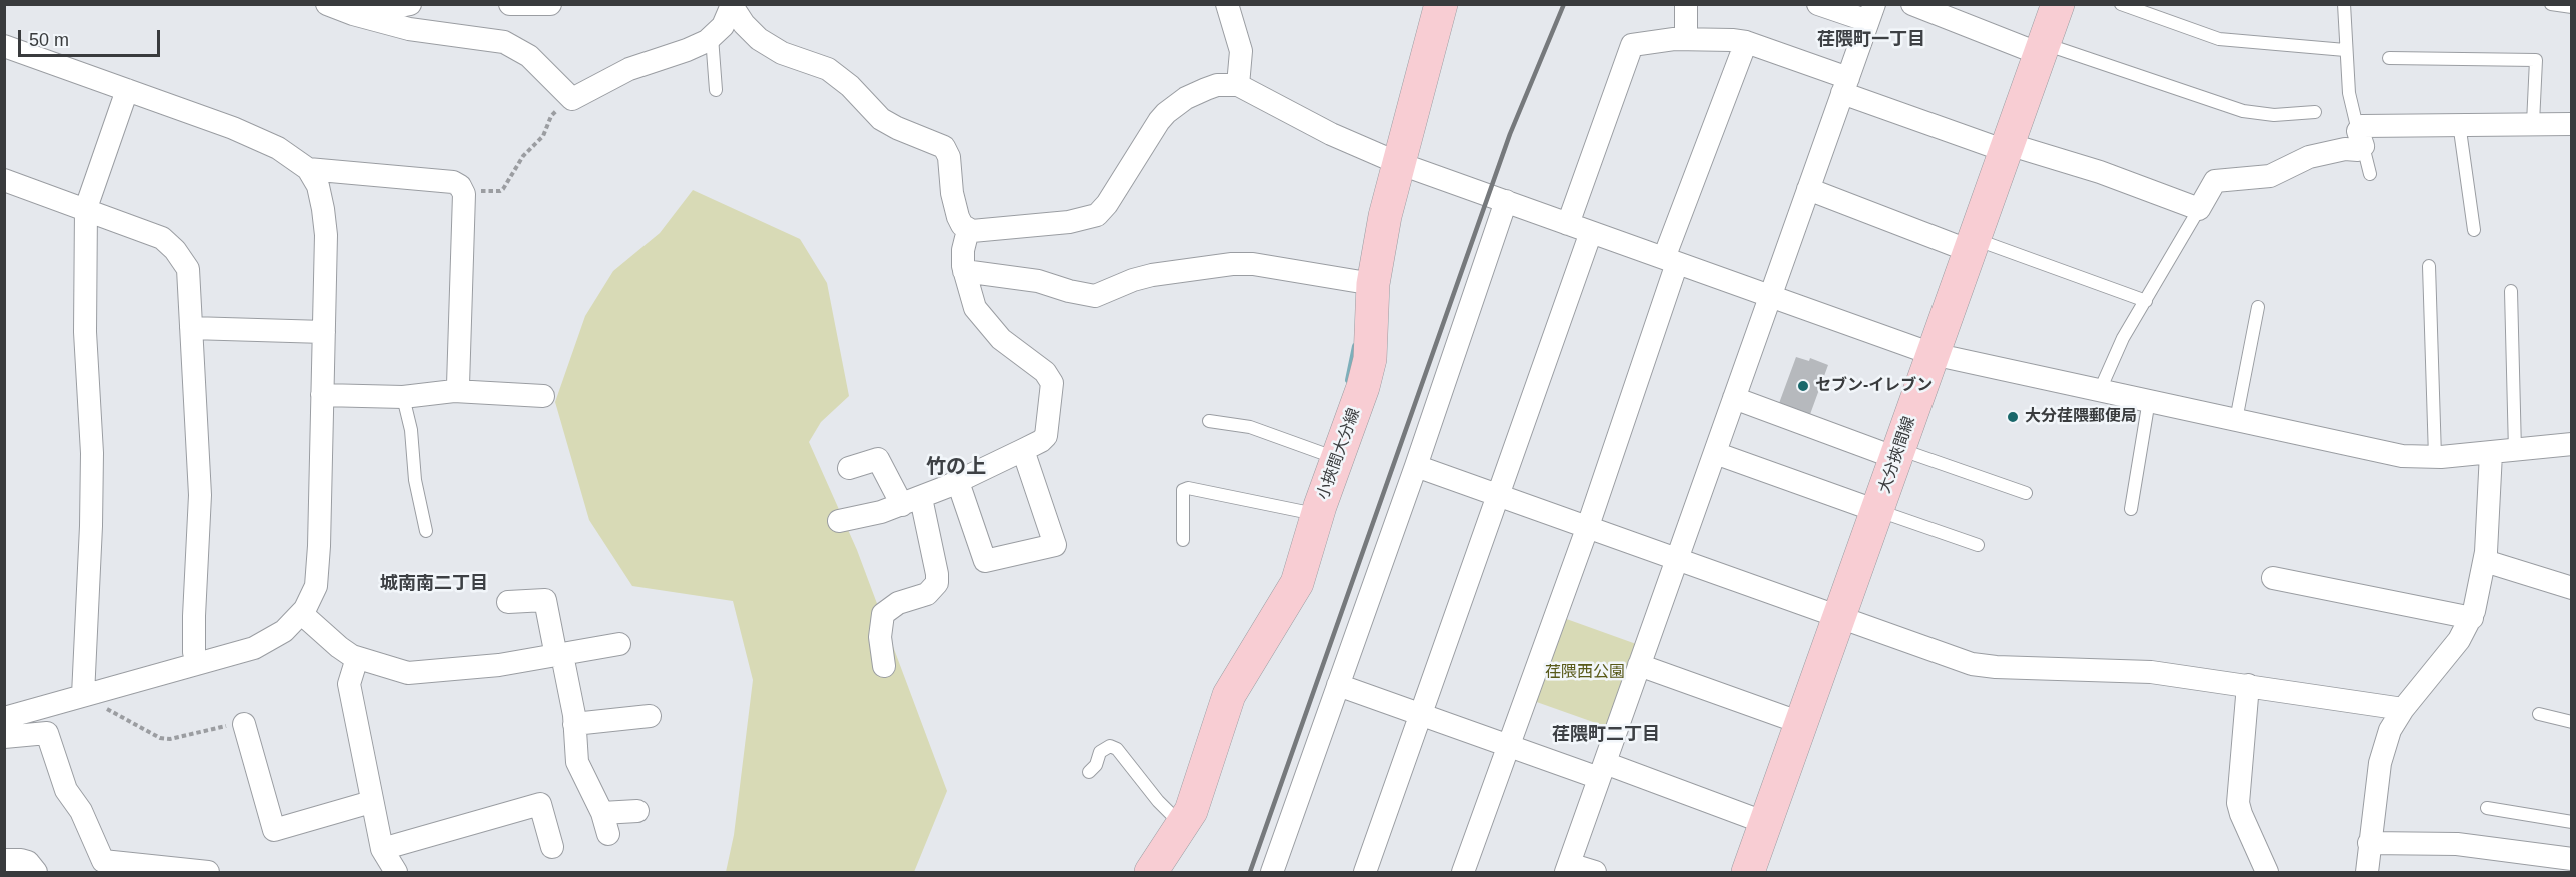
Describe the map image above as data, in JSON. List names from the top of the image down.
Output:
{
  "streets": {
    "main road": ["小挾間大分線", "大分挾間線"]
  },
  "districts": [
    "荏隈町一丁目",
    "竹の上",
    "城南南二丁目",
    "荏隈町二丁目"
  ],
  "parks": ["荏隈西公園"],
  "places": ["セブン-イレブン", "大分荏隈郵便局"],
  "scale_bar": "50 m"
}
